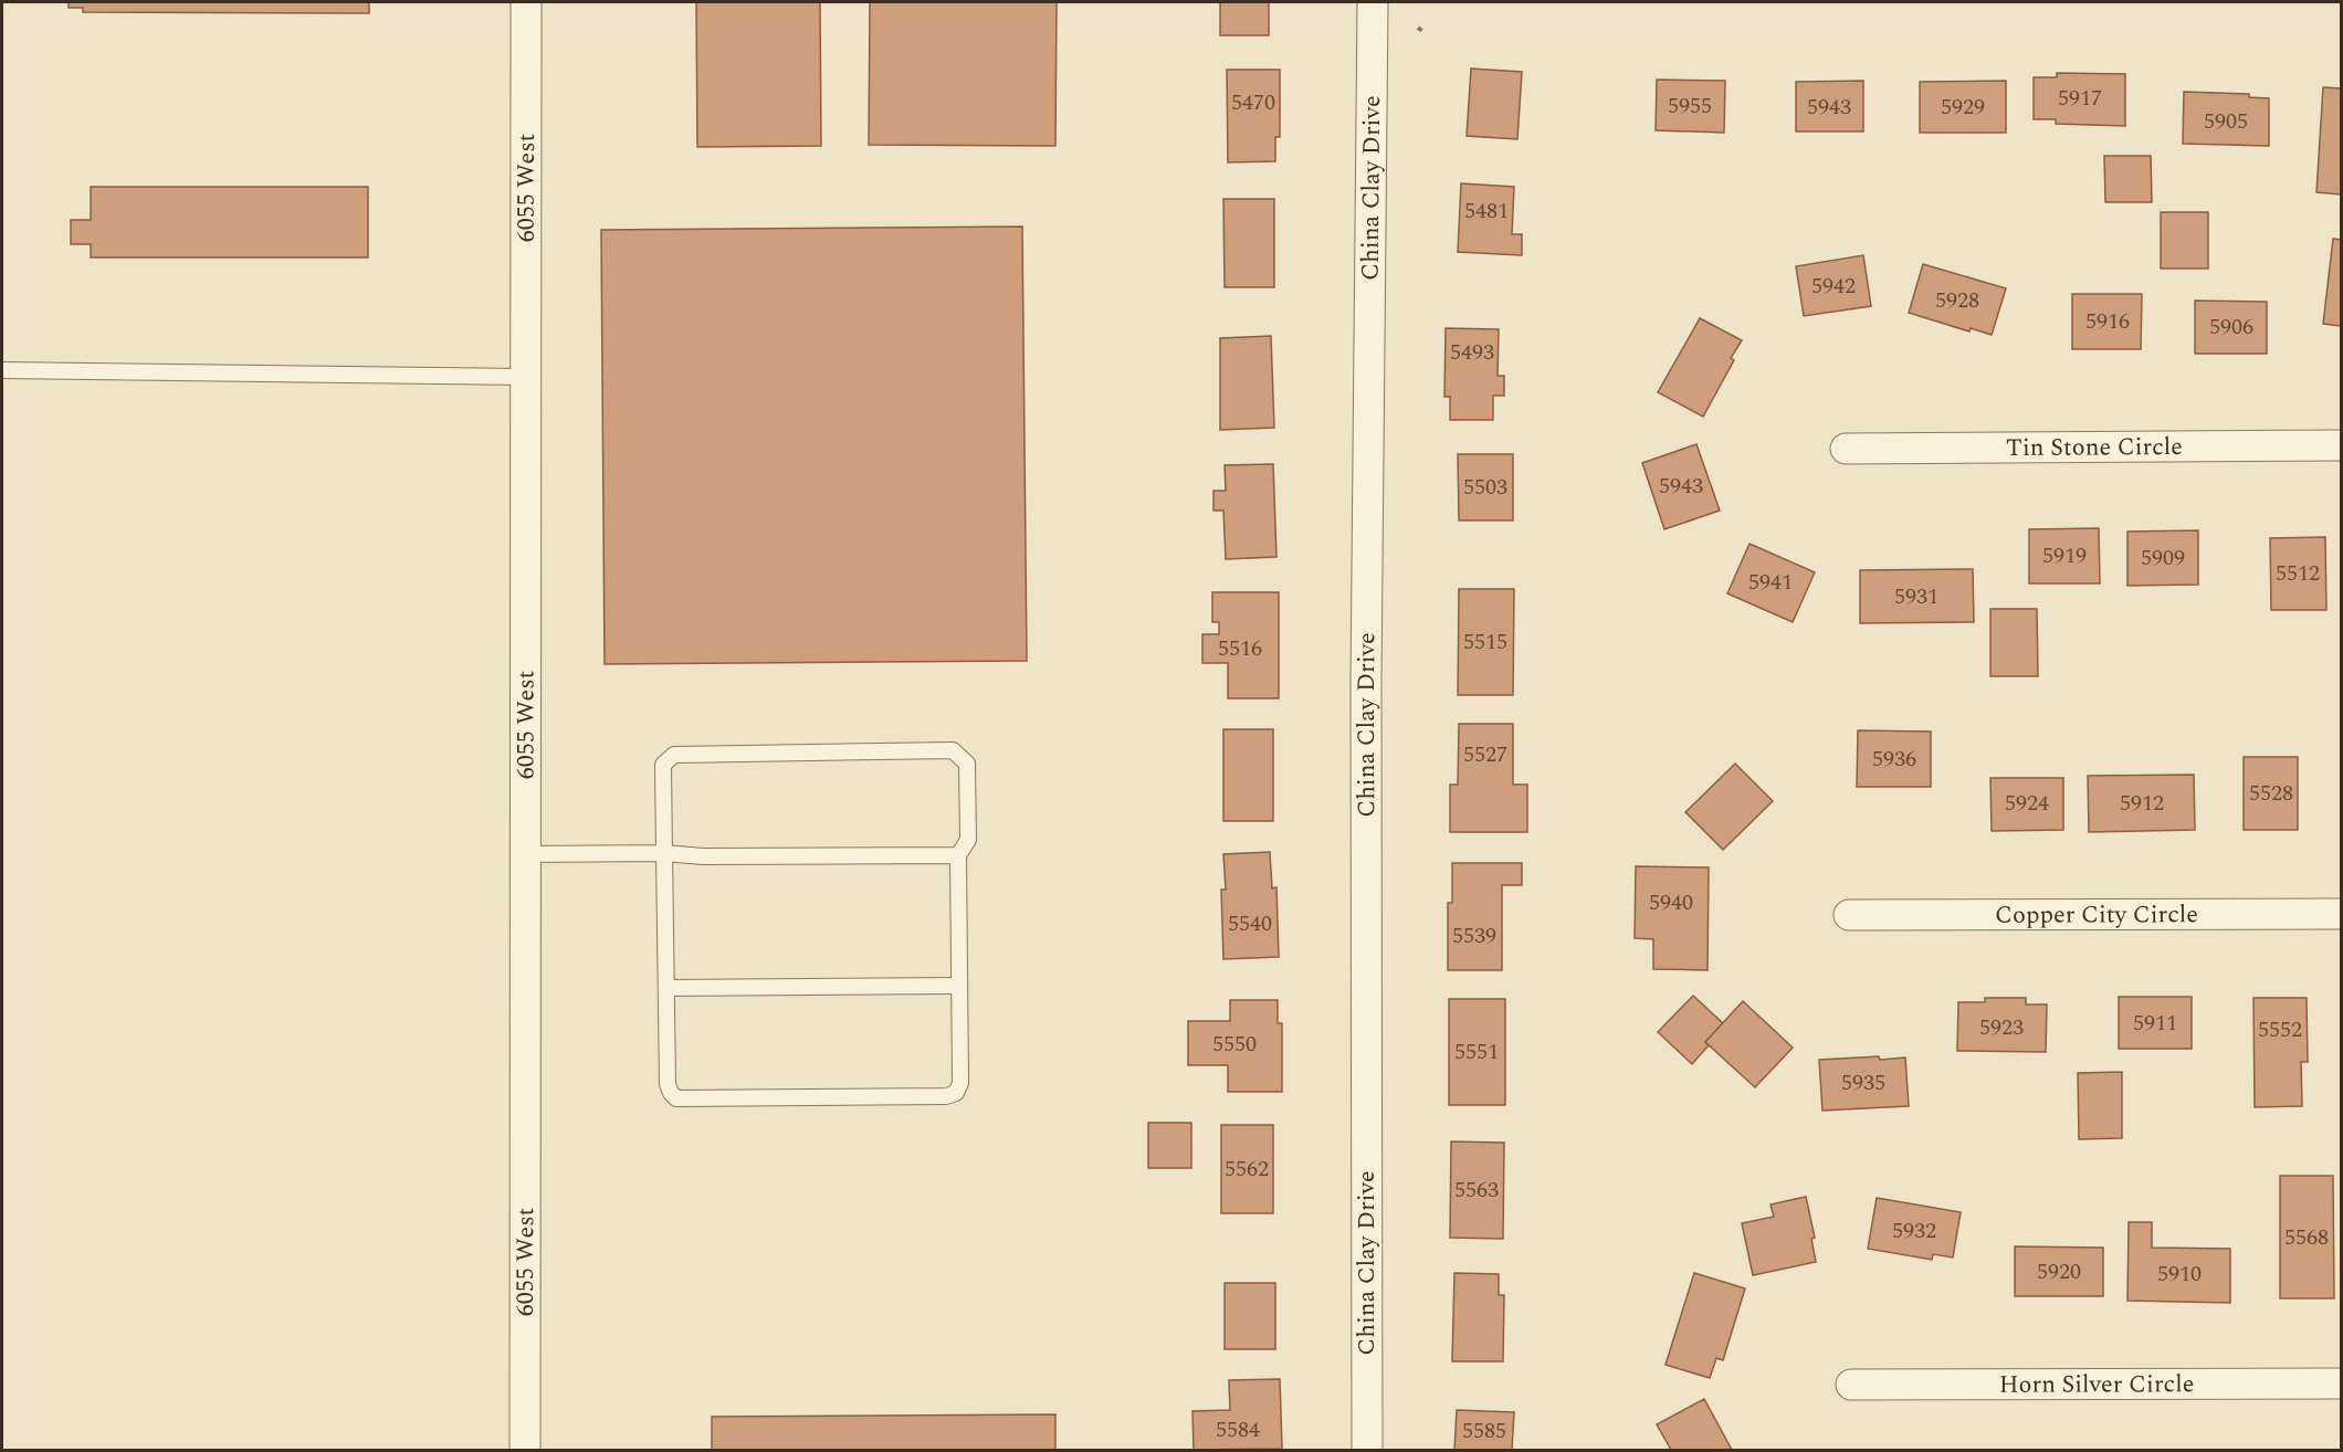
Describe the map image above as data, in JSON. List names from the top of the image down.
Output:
{
  "streets": {
    "street": [
      "6055 West",
      "China Clay Drive",
      "Tin Stone Circle",
      "Copper City Circle",
      "Horn Silver Circle"
    ]
  },
  "house_numbers": [
    "5917",
    "5470",
    "5955",
    "5943",
    "5929",
    "5905",
    "5481",
    "5942",
    "5928",
    "5916",
    "5906",
    "5493",
    "5943",
    "5503",
    "5919",
    "5909",
    "5512",
    "5941",
    "5931",
    "5515",
    "5516",
    "5527",
    "5936",
    "5528",
    "5924",
    "5912",
    "5940",
    "5540",
    "5539",
    "5911",
    "5923",
    "5552",
    "5550",
    "5551",
    "5935",
    "5562",
    "5563",
    "5932",
    "5568",
    "5920",
    "5910",
    "5584",
    "5585"
  ]
}
